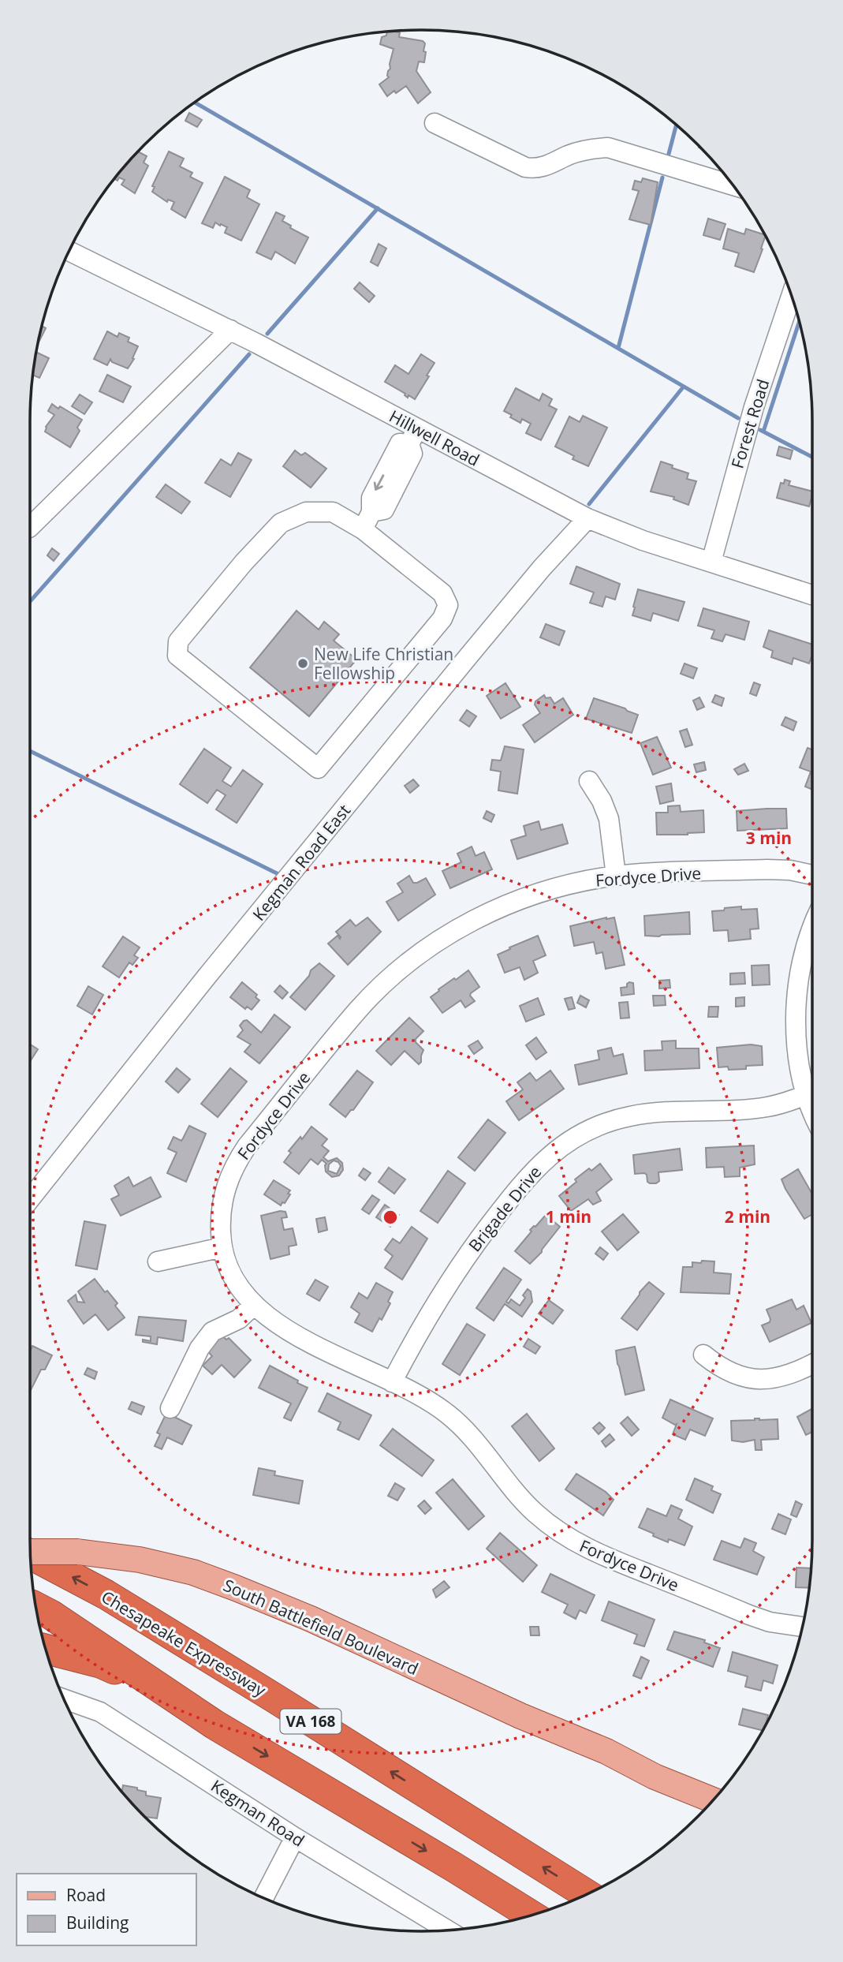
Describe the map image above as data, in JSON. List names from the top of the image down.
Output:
{
  "streets": {
    "highway": ["Chesapeake Expressway", "VA 168"],
    "main road": ["South Battlefield Boulevard"],
    "street": [
      "Forest Road",
      "Hillwell Road",
      "Kegman Road East",
      "Fordyce Drive",
      "Brigade Drive",
      "Kegman Road"
    ]
  },
  "crossings": [
    ["Forest Road", "Hillwell Road"],
    ["Hillwell Road", "Kegman Road East"],
    ["Fordyce Drive", "Brigade Drive"]
  ],
  "places": ["New Life Christian Fellowship"],
  "legend": ["Road", "Building"],
  "rings": ["3 min", "1 min", "2 min"]
}
